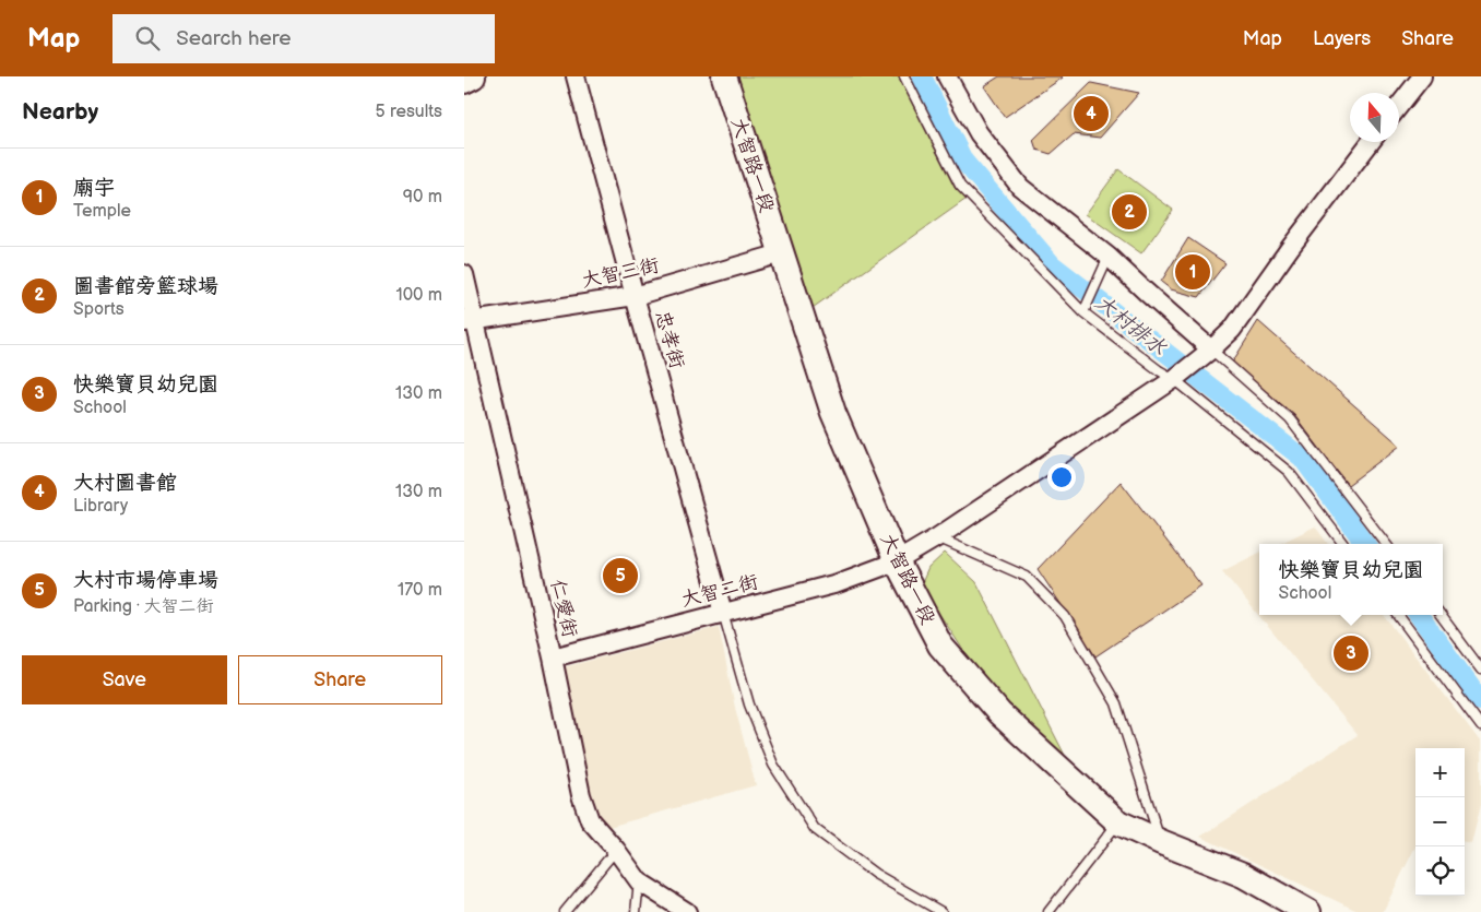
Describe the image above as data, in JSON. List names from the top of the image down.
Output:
{
  "streets": {
    "street": [
      "大智路一段",
      "大智三街",
      "忠孝街",
      "大智二街",
      "仁愛街"
    ]
  },
  "crossings": [
    ["大智路一段", "大智三街"],
    ["大智路一段", "大智二街"],
    ["大智三街", "忠孝街"],
    ["大智三街", "仁愛街"],
    ["忠孝街", "大智二街"],
    ["大智二街", "仁愛街"]
  ],
  "water": ["大村排水"],
  "north": "top",
  "page": {
    "header": "Map",
    "search": "Search here",
    "nav": ["Map", "Layers", "Share"],
    "heading": ["Nearby", "5 results"],
    "pins": [
      "4",
      "2",
      "1",
      "5",
      "3"
    ],
    "list": [
      {
        "mark": "1",
        "name": "廟宇",
        "note": "Temple",
        "value": "90 m"
      },
      {
        "mark": "2",
        "name": "圖書館旁籃球場",
        "note": "Sports",
        "value": "100 m"
      },
      {
        "mark": "3",
        "name": "快樂寶貝幼兒園",
        "note": "School",
        "value": "130 m"
      },
      {
        "mark": "4",
        "name": "大村圖書館",
        "note": "Library",
        "value": "130 m"
      },
      {
        "mark": "5",
        "name": "大村市場停車場",
        "note": "Parking · 大智二街",
        "value": "170 m"
      }
    ],
    "popup": ["快樂寶貝幼兒園", "School"],
    "buttons": ["Save", "Share"],
    "map_buttons": ["+", "−"]
  }
}
